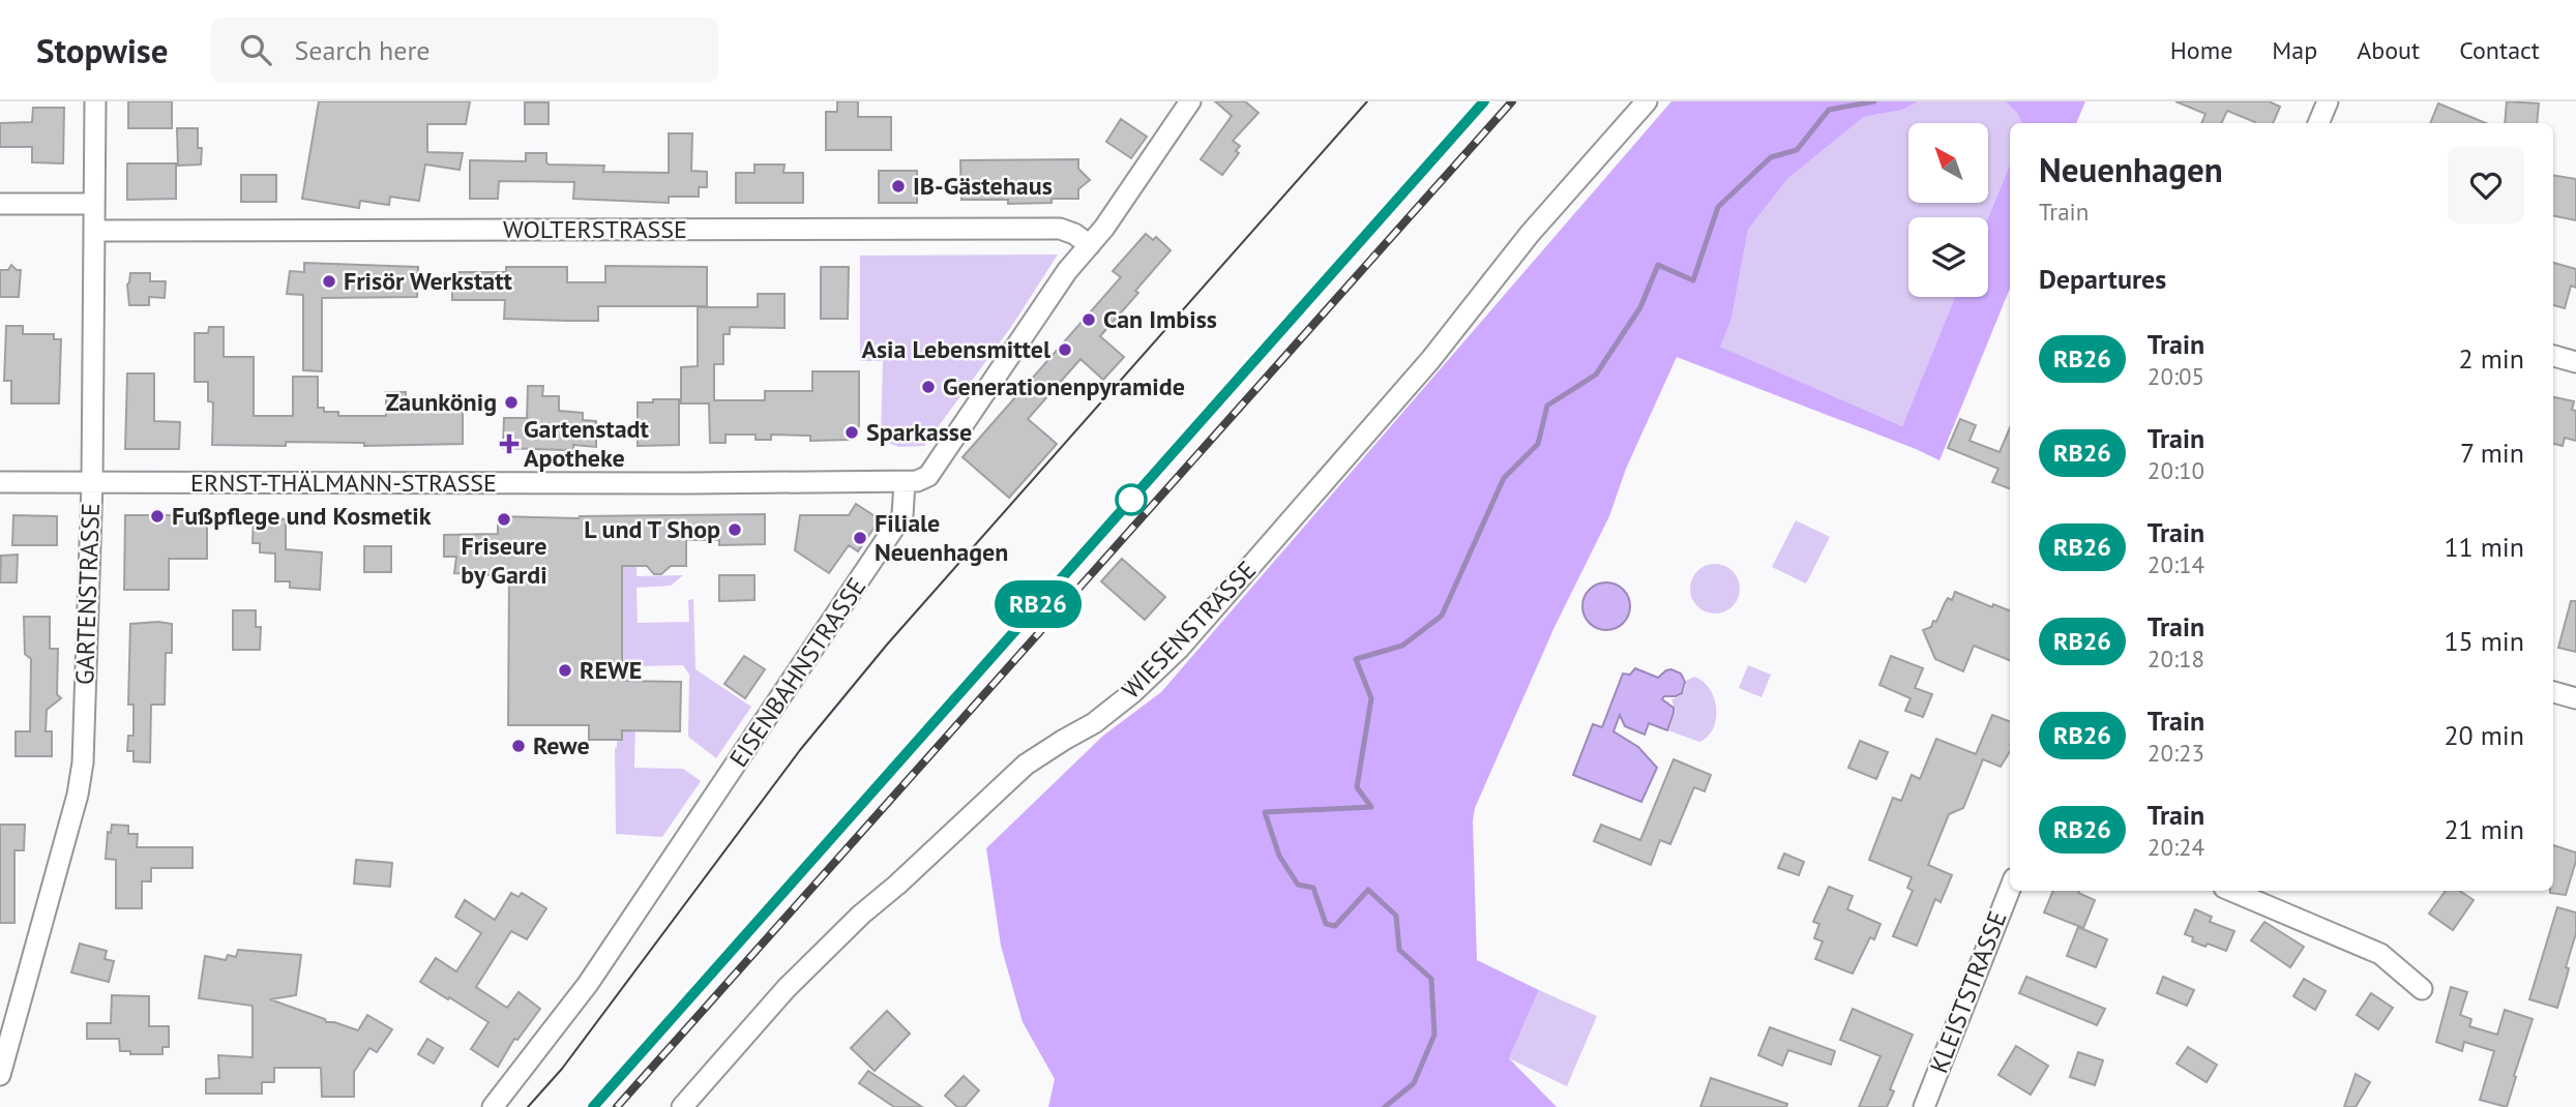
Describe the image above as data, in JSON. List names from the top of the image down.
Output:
{
  "streets": {
    "street": [
      "WOLTERSTRASSE",
      "ERNST-THÄLMANN-STRASSE",
      "GARTENSTRASSE",
      "WIESENSTRASSE",
      "EISENBAHNSTRASSE",
      "KLEISTSTRASSE"
    ]
  },
  "crossings": [
    ["WOLTERSTRASSE", "GARTENSTRASSE"],
    ["ERNST-THÄLMANN-STRASSE", "GARTENSTRASSE"],
    ["ERNST-THÄLMANN-STRASSE", "EISENBAHNSTRASSE"]
  ],
  "places": {
    "other": [
      "IB-Gästehaus",
      "Frisör Werkstatt",
      "Can Imbiss",
      "Asia Lebensmittel",
      "Generationenpyramide",
      "Zaunkönig",
      "Sparkasse",
      "Fußpflege und Kosmetik",
      "Friseure by Gardi",
      "L und T Shop",
      "Filiale Neuenhagen",
      "REWE",
      "Rewe"
    ],
    "health": ["Gartenstadt Apotheke"]
  },
  "north": "top left",
  "page": {
    "header": "Stopwise",
    "search": "Search here",
    "nav": [
      "Home",
      "Map",
      "About",
      "Contact"
    ],
    "on_map": "RB26",
    "heading": [
      ["Neuenhagen", "Train"],
      "Departures"
    ],
    "list": [
      {
        "mark": "RB26",
        "name": "Train",
        "note": "20:05",
        "value": "2 min"
      },
      {
        "mark": "RB26",
        "name": "Train",
        "note": "20:10",
        "value": "7 min"
      },
      {
        "mark": "RB26",
        "name": "Train",
        "note": "20:14",
        "value": "11 min"
      },
      {
        "mark": "RB26",
        "name": "Train",
        "note": "20:18",
        "value": "15 min"
      },
      {
        "mark": "RB26",
        "name": "Train",
        "note": "20:23",
        "value": "20 min"
      },
      {
        "mark": "RB26",
        "name": "Train",
        "note": "20:24",
        "value": "21 min"
      }
    ]
  }
}
